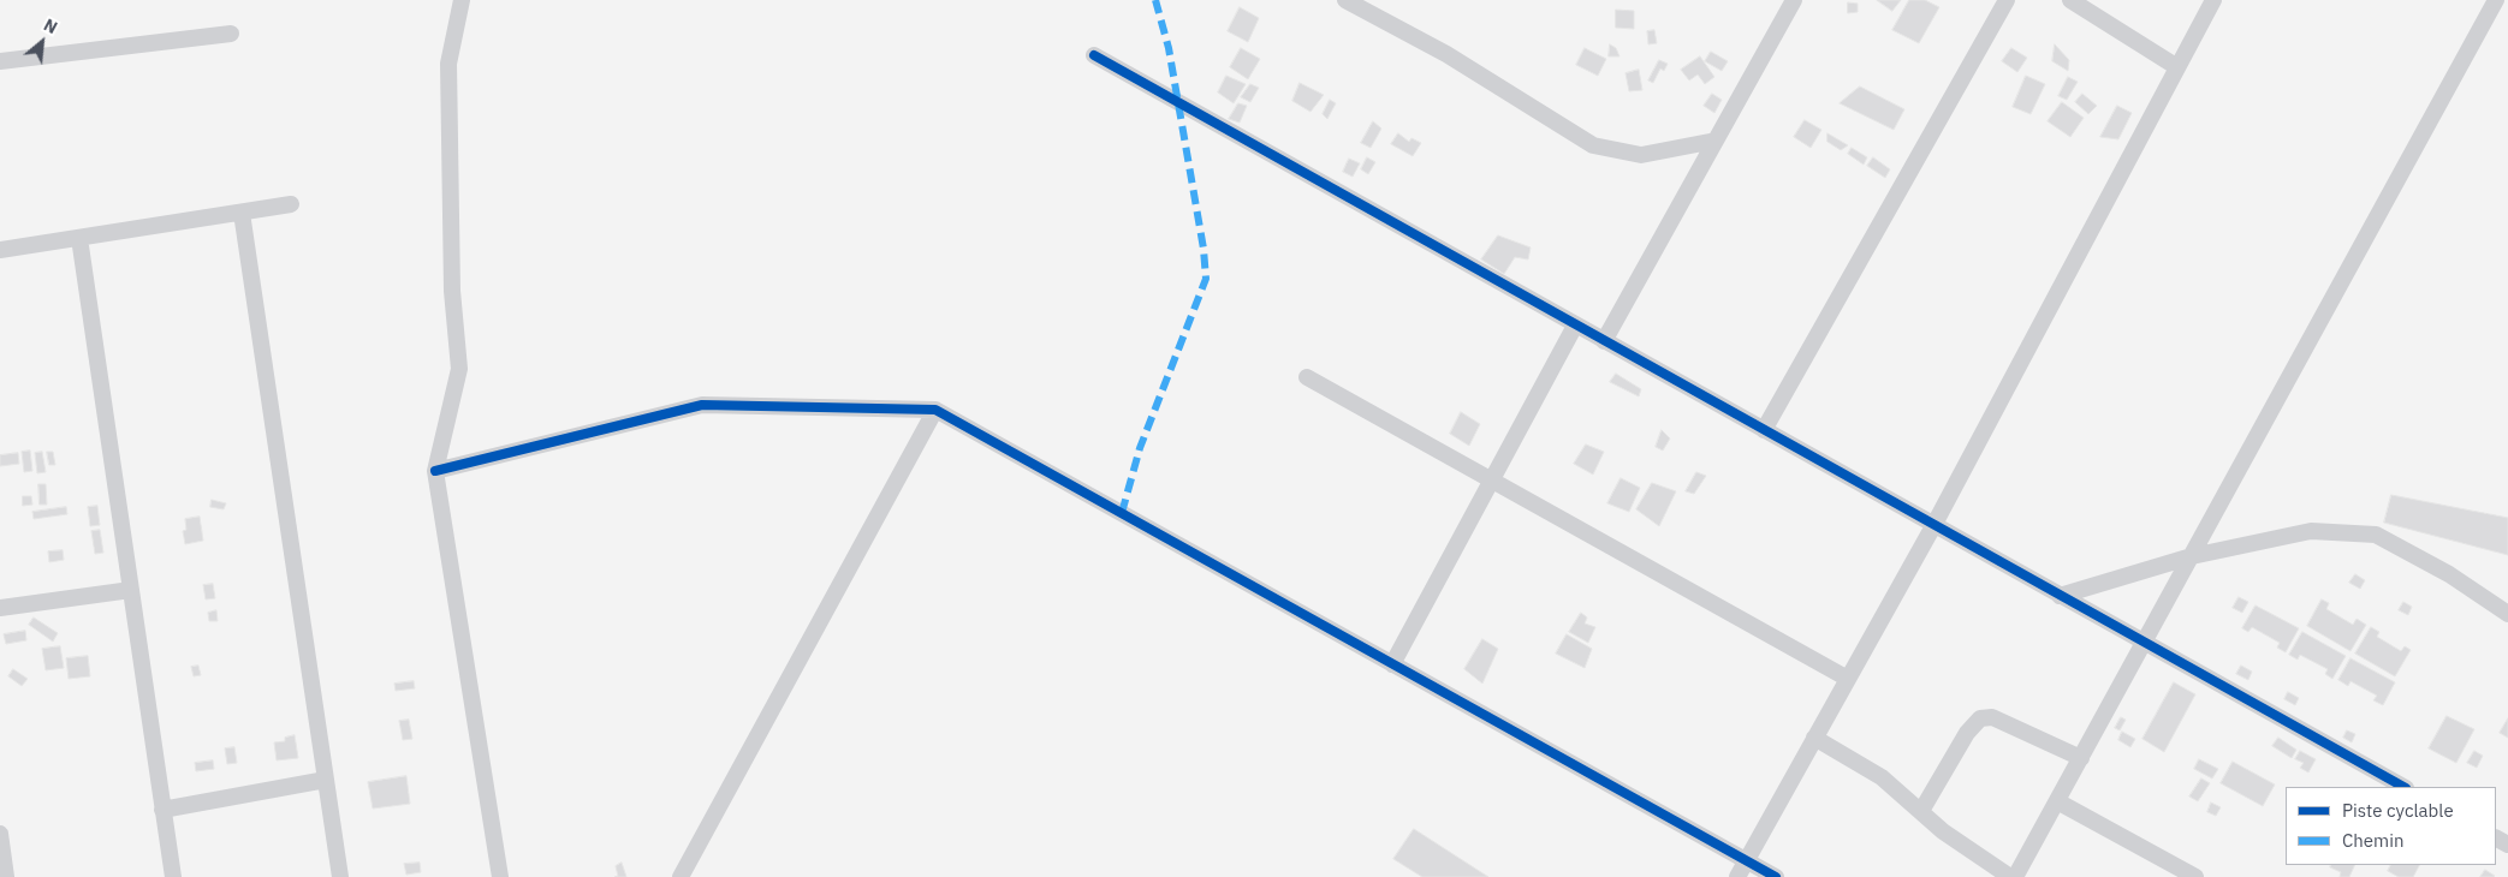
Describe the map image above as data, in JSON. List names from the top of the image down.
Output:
{
  "legend": ["Piste cyclable", "Chemin"],
  "north": "top right"
}
